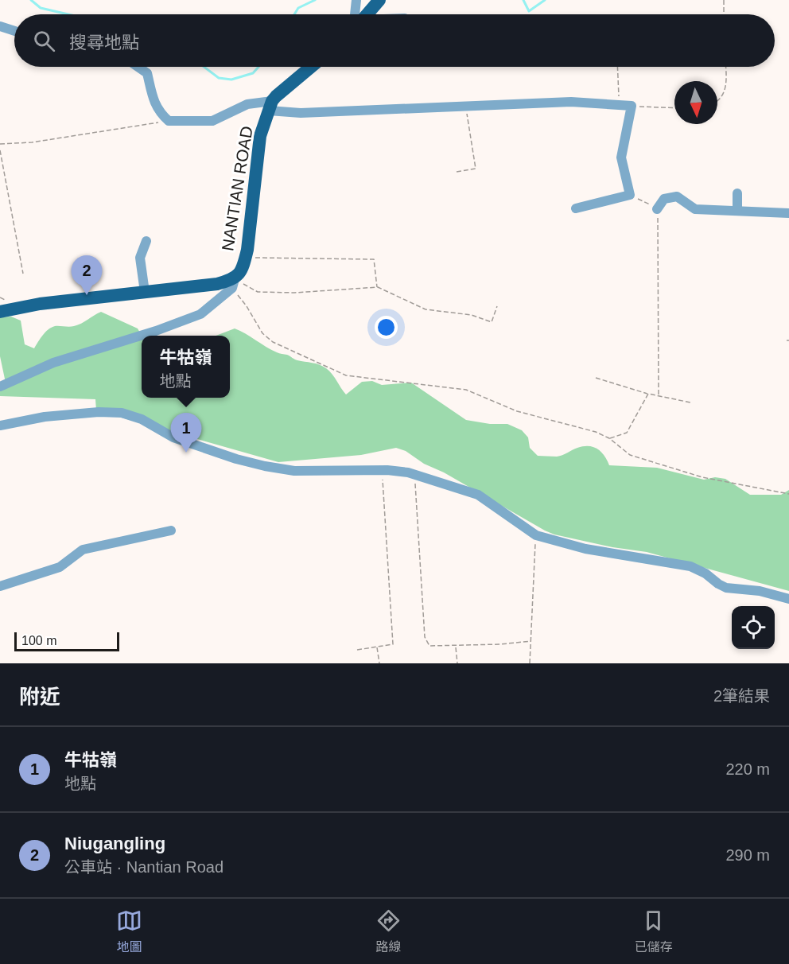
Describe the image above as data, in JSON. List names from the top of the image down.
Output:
{
  "streets": {
    "main road": ["NANTIAN ROAD"]
  },
  "scale_bar": "100 m",
  "north": "bottom",
  "page": {
    "search": "搜尋地點",
    "pins": ["2", "1"],
    "popup": ["牛牯嶺", "地點"],
    "scale": "100 m",
    "heading": ["附近", "2筆結果"],
    "list": [
      {
        "mark": "1",
        "name": "牛牯嶺",
        "note": "地點",
        "value": "220 m"
      },
      {
        "mark": "2",
        "name": "Niugangling",
        "note": "公車站 · Nantian Road",
        "value": "290 m"
      }
    ],
    "nav": ["地圖", "路線", "已儲存"]
  }
}
